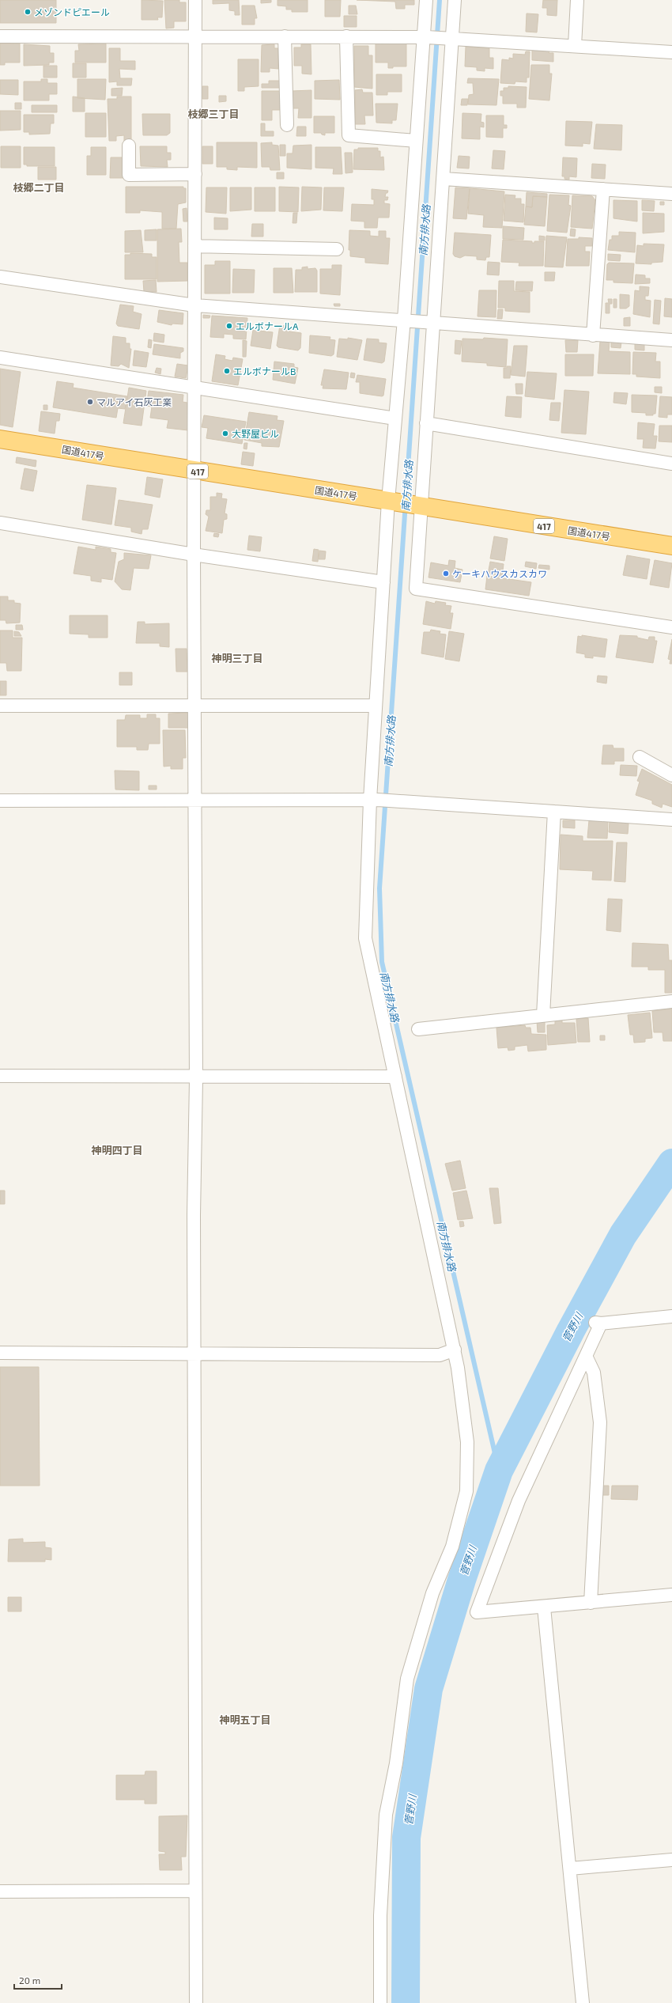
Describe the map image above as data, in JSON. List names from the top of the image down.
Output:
{
  "streets": {
    "highway": ["国道417号", "417"]
  },
  "districts": [
    "枝郷三丁目",
    "枝郷二丁目",
    "神明三丁目",
    "神明四丁目",
    "神明五丁目"
  ],
  "water": ["南方排水路", "菅野川"],
  "places": [
    "メゾンドピエール",
    "エルボナールA",
    "エルボナールB",
    "マルアイ石灰工業",
    "大野屋ビル",
    "ケーキハウスカスカワ"
  ],
  "scale_bar": "20 m"
}
